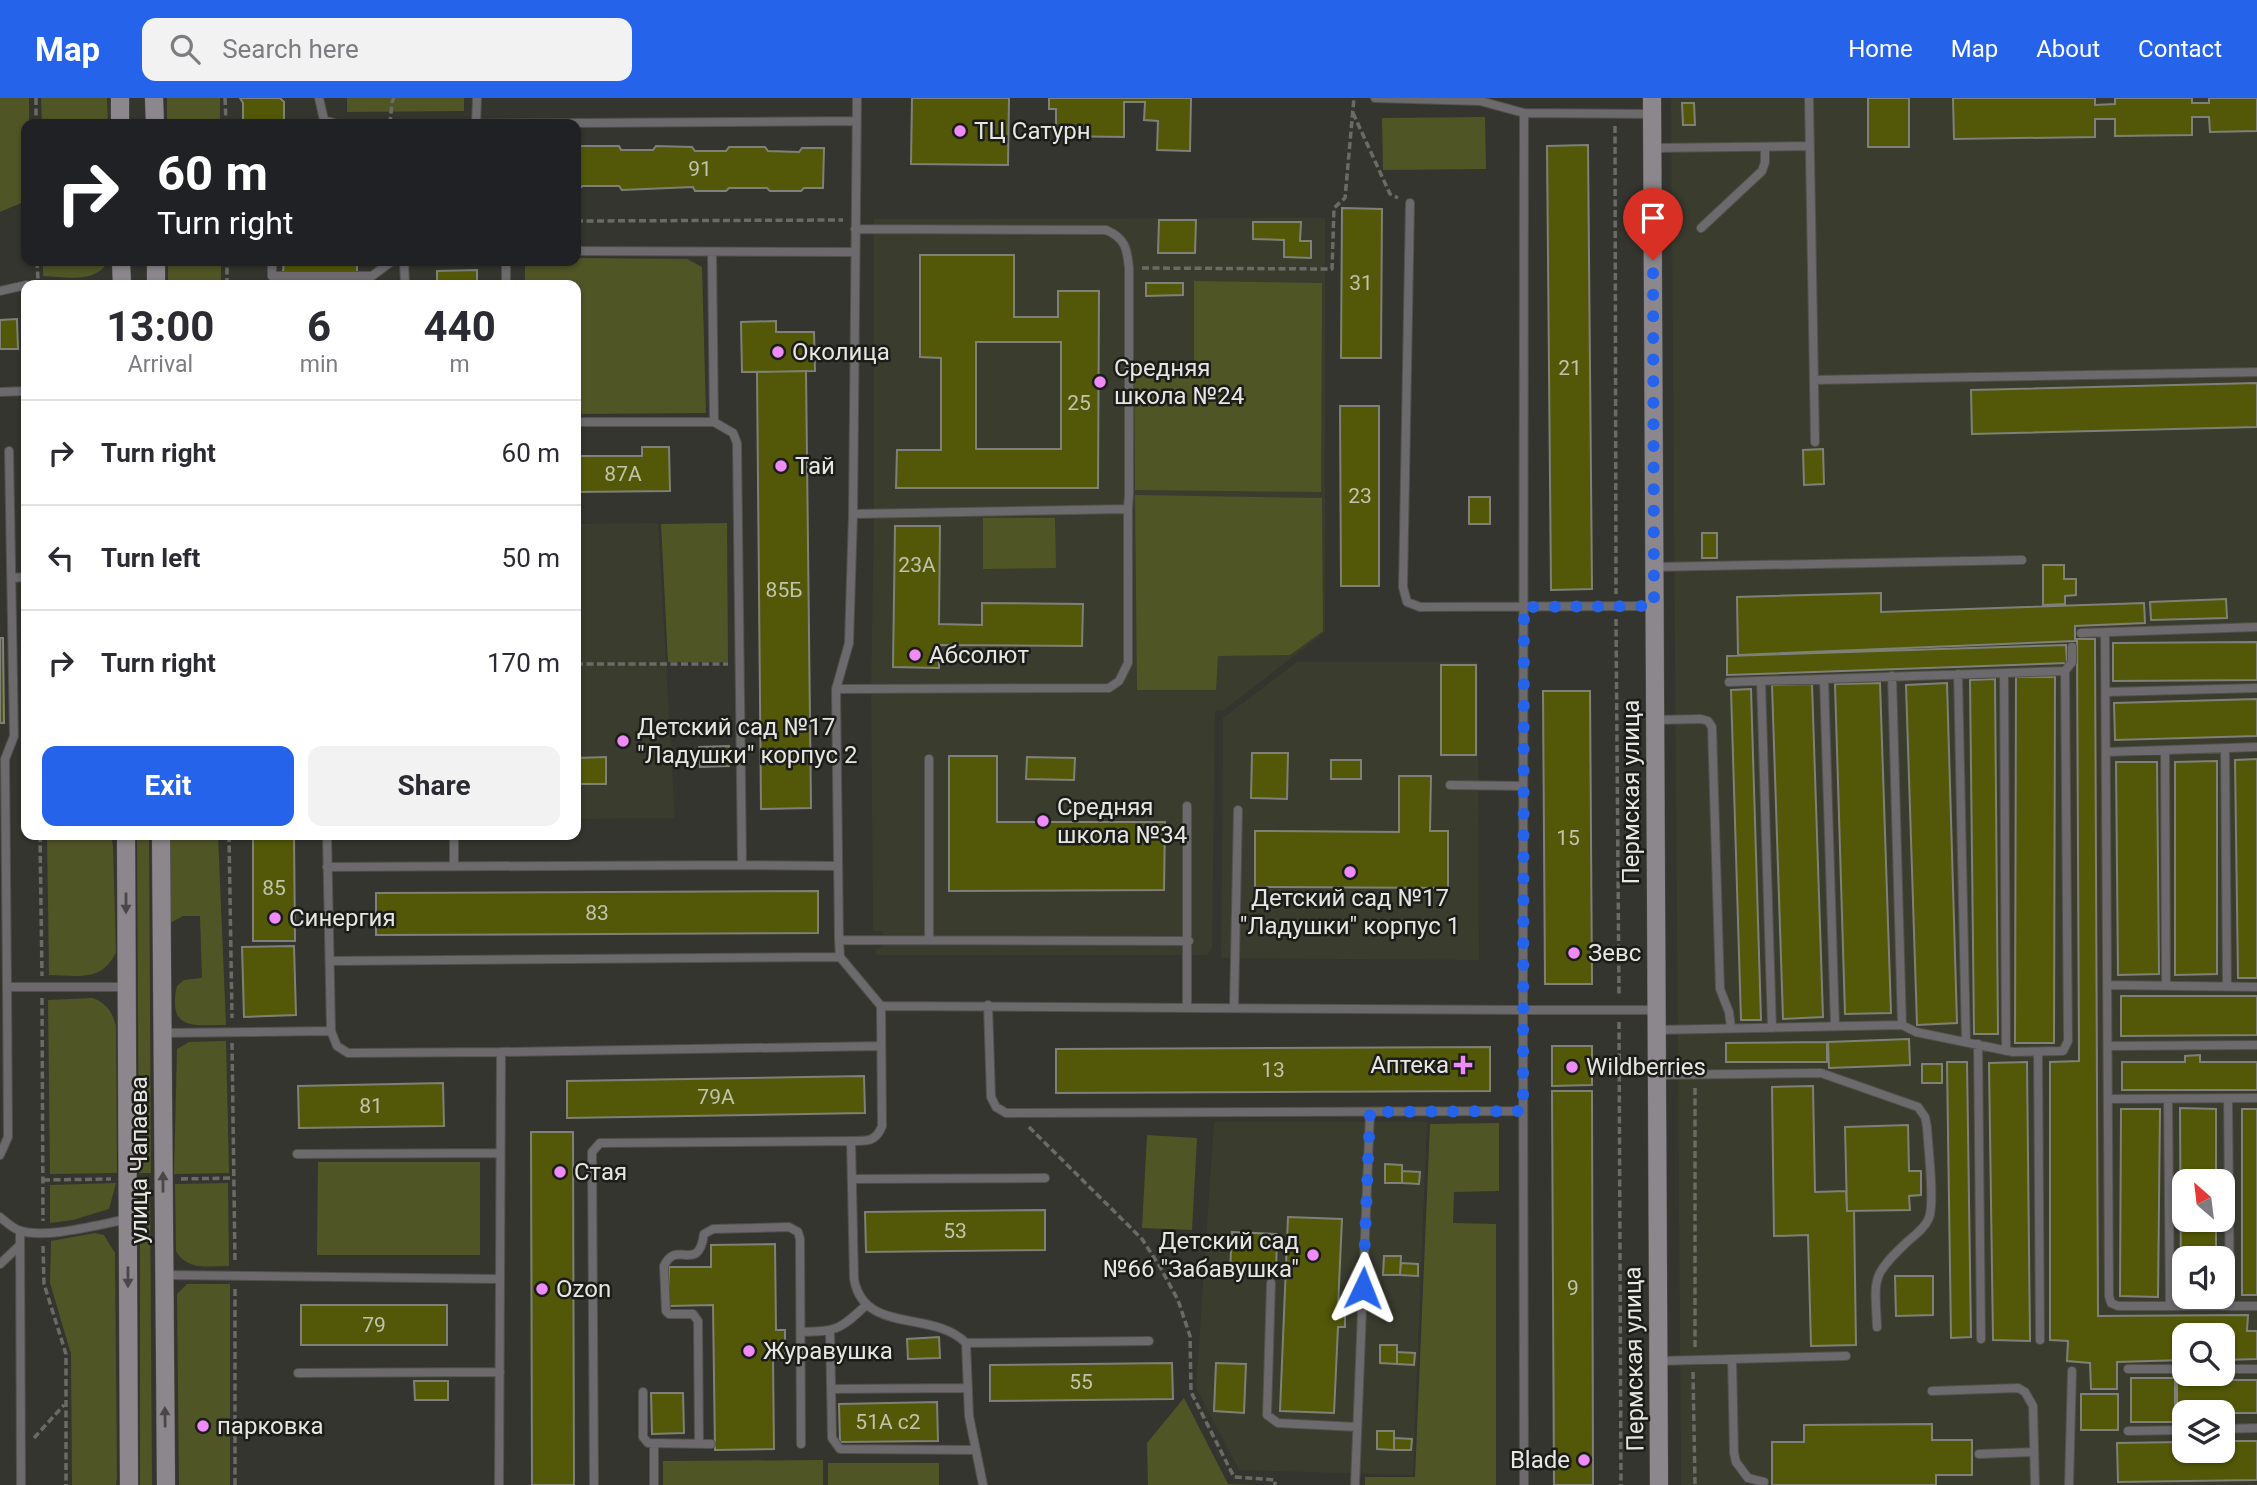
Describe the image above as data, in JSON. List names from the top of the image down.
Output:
{
  "streets": {
    "main road": ["Пермская улица", "улица Чапаева"]
  },
  "places": {
    "other": [
      "ТЦ Сатурн",
      "Околица",
      "Средняя школа №24",
      "Тай",
      "Абсолют",
      "Детский сад №17 \"Ладушки\" корпус 2",
      "Средняя школа №34",
      "Детский сад №17 \"Ладушки\" корпус 1",
      "Синергия",
      "Зевс",
      "Wildberries",
      "Стая",
      "Детский сад №66 \"Забавушка\"",
      "Ozon",
      "Журавушка",
      "парковка",
      "Blade"
    ],
    "health": ["Аптека"]
  },
  "house_numbers": [
    "91",
    "31",
    "21",
    "25",
    "87А",
    "23",
    "23А",
    "85Б",
    "15",
    "85",
    "83",
    "13",
    "79А",
    "81",
    "53",
    "9",
    "79",
    "55",
    "51А с2"
  ],
  "north": "top left",
  "page": {
    "header": "Map",
    "search": "Search here",
    "nav": [
      "Home",
      "Map",
      "About",
      "Contact"
    ],
    "turn": ["60 m", "Turn right"],
    "eta": [
      "13:00",
      "Arrival",
      "6",
      "min",
      "440",
      "m"
    ],
    "list": [
      {
        "name": "Turn right",
        "value": "60 m"
      },
      {
        "name": "Turn left",
        "value": "50 m"
      },
      {
        "name": "Turn right",
        "value": "170 m"
      }
    ],
    "buttons": ["Exit", "Share"]
  }
}
